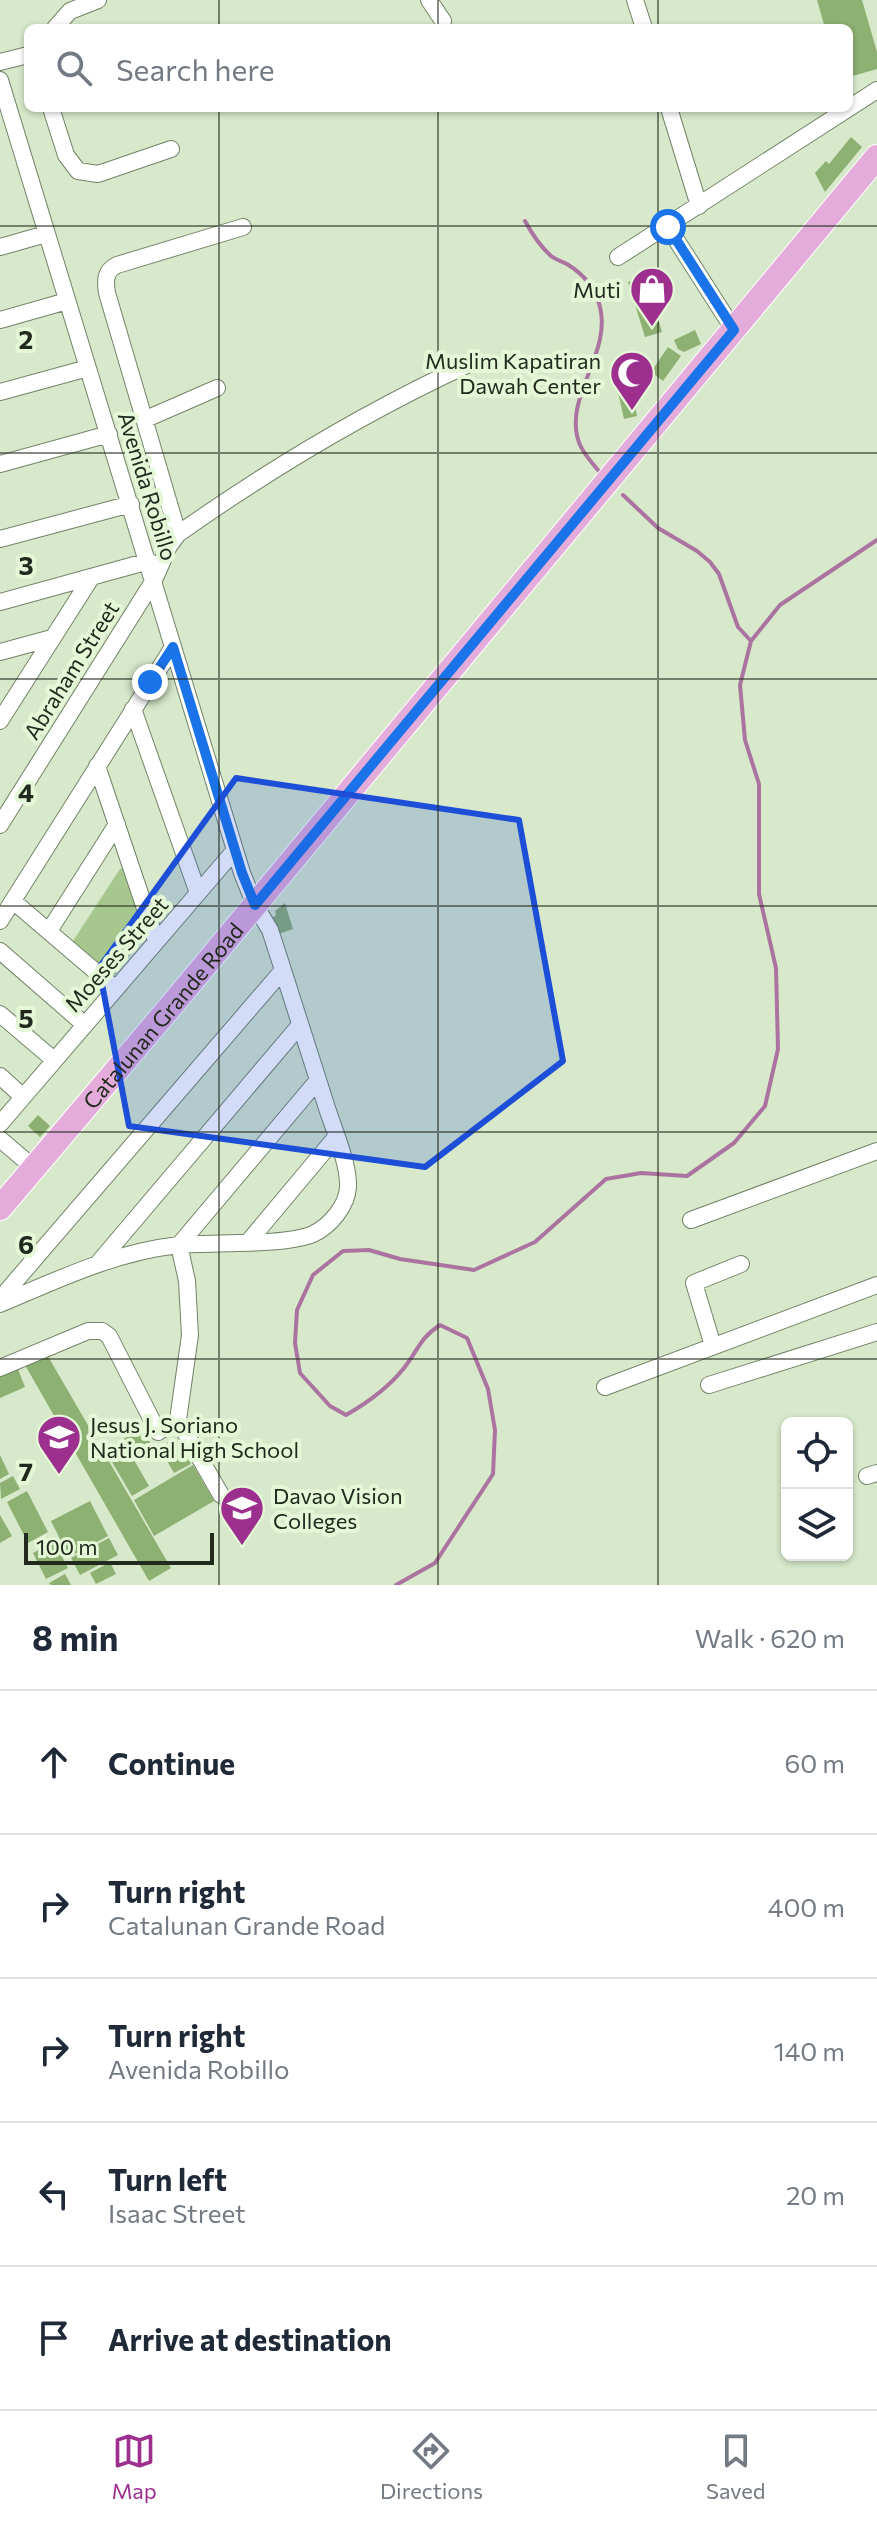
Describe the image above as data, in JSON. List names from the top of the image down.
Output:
{
  "streets": {
    "main road": ["Catalunan Grande Road"],
    "street": ["Avenida Robillo", "Abraham Street", "Moeses Street"]
  },
  "crossings": [
    ["Avenida Robillo", "Abraham Street"],
    ["Avenida Robillo", "Moeses Street"],
    ["Avenida Robillo", "Catalunan Grande Road"]
  ],
  "places": {
    "shop": ["Muti"],
    "mosque": ["Muslim Kapatiran Dawah Center"],
    "school or university": ["Jesus J. Soriano National High School", "Davao Vision Colleges"]
  },
  "scale_bar": "100 m",
  "page": {
    "search": "Search here",
    "scale": "100 m",
    "heading": ["8 min", "Walk · 620 m"],
    "list": [
      ["Continue", "60 m"],
      ["Turn right", "Catalunan Grande Road", "400 m"],
      ["Turn right", "Avenida Robillo", "140 m"],
      ["Turn left", "Isaac Street", "20 m"],
      "Arrive at destination"
    ],
    "nav": ["Map", "Directions", "Saved"]
  },
  "grid": {
    "rows": [
      "2",
      "3",
      "4",
      "5",
      "6",
      "7"
    ]
  }
}
